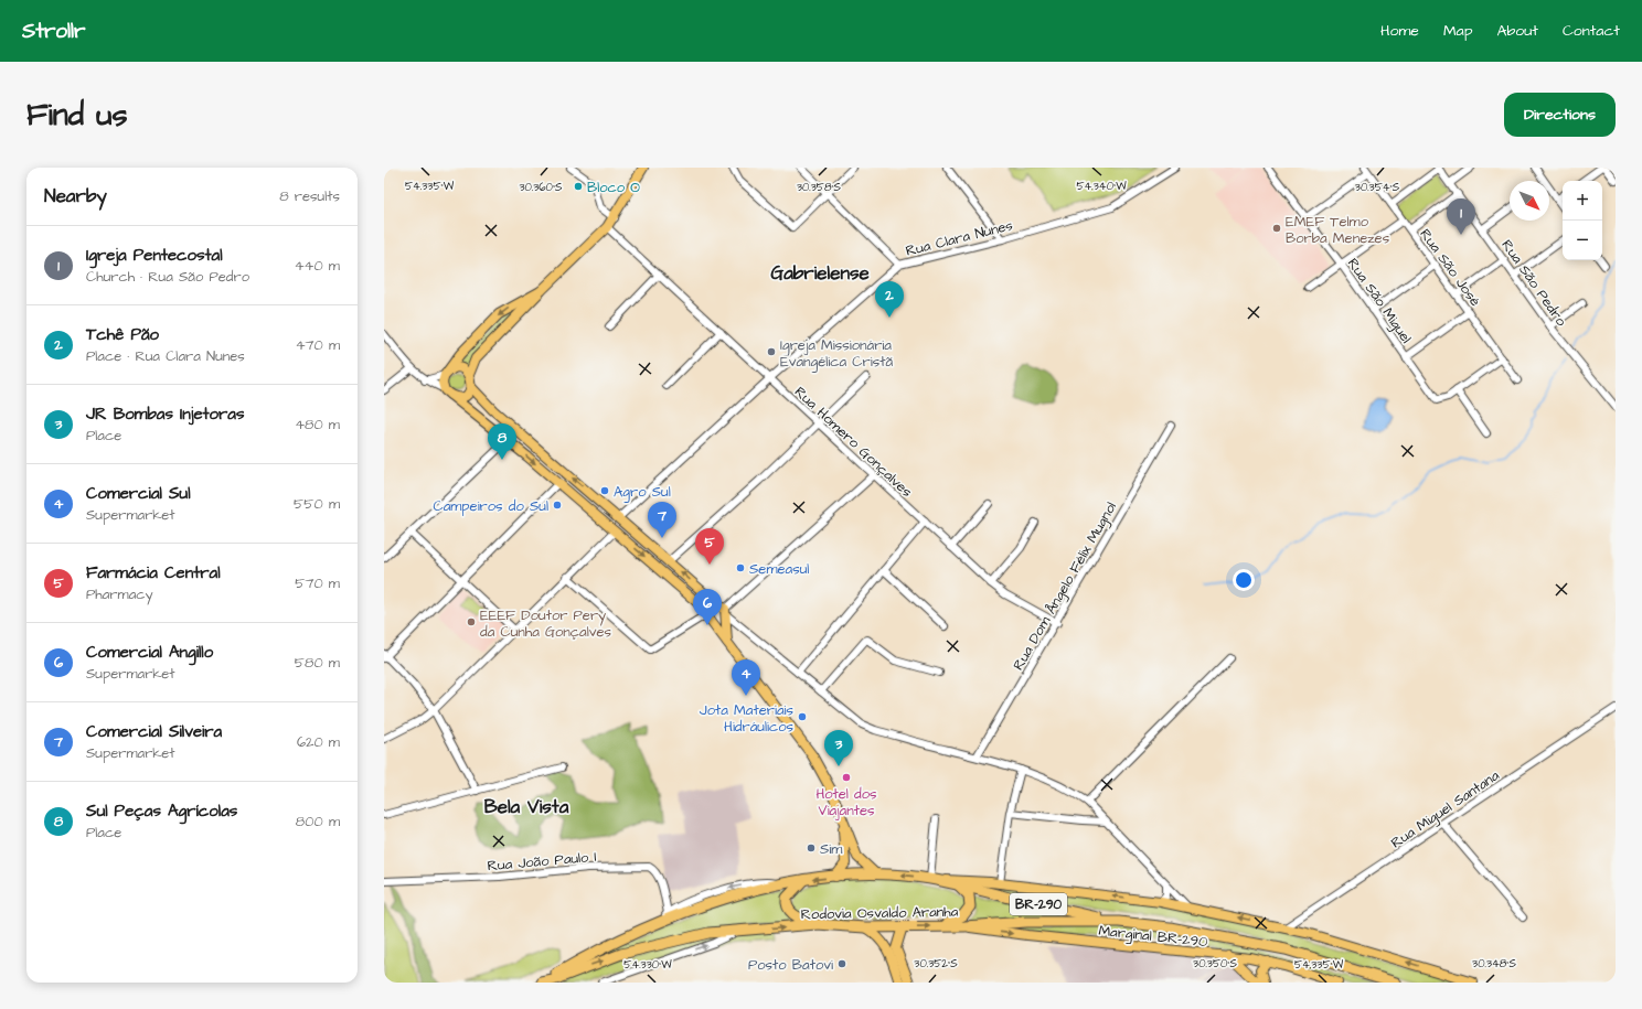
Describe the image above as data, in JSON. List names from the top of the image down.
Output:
{
  "streets": {
    "highway": ["BR-290", "Rodovia Osvaldo Aranha"],
    "main road": ["Marginal BR-290"],
    "street": [
      "Rua Clara Nunes",
      "Rua São José",
      "Rua São Pedro",
      "Rua São Miguel",
      "Rua Homero Gonçalves",
      "Rua Dom Ângelo Félix Mugnol",
      "Rua Miguel Santana",
      "Rua João Paulo I"
    ]
  },
  "crossings": [
    ["Rua Clara Nunes", "Rua Homero Gonçalves"],
    ["Rua Homero Gonçalves", "Rua Dom Ângelo Félix Mugnol"],
    ["BR-290", "Rodovia Osvaldo Aranha"],
    ["Rodovia Osvaldo Aranha", "Marginal BR-290"]
  ],
  "districts": ["Gabrielense", "Bela Vista"],
  "places": [
    "Bloco O",
    "EMEF Telmo Borba Menezes",
    "Igreja Missionária Evangélica Cristã",
    "Agro Sul",
    "Campeiros do Sul",
    "Semeasul",
    "EEEF Doutor Pery da Cunha Gonçalves",
    "Jota Materiais Hidráulicos",
    "Hotel dos Viajantes",
    "Sim",
    "Posto Batovi"
  ],
  "north": "bottom right",
  "page": {
    "header": "Strollr",
    "nav": [
      "Home",
      "Map",
      "About",
      "Contact"
    ],
    "buttons": "Directions",
    "title": "Find us",
    "heading": ["Nearby", "8 results"],
    "map_buttons": ["+", "−"],
    "pins": [
      "1",
      "2",
      "8",
      "7",
      "5",
      "6",
      "4",
      "3"
    ],
    "list": [
      {
        "mark": "1",
        "name": "Igreja Pentecostal",
        "note": "Church · Rua São Pedro",
        "value": "440 m"
      },
      {
        "mark": "2",
        "name": "Tchê Pão",
        "note": "Place · Rua Clara Nunes",
        "value": "470 m"
      },
      {
        "mark": "3",
        "name": "JR Bombas Injetoras",
        "note": "Place",
        "value": "480 m"
      },
      {
        "mark": "4",
        "name": "Comercial Sul",
        "note": "Supermarket",
        "value": "550 m"
      },
      {
        "mark": "5",
        "name": "Farmácia Central",
        "note": "Pharmacy",
        "value": "570 m"
      },
      {
        "mark": "6",
        "name": "Comercial Angillo",
        "note": "Supermarket",
        "value": "580 m"
      },
      {
        "mark": "7",
        "name": "Comercial Silveira",
        "note": "Supermarket",
        "value": "620 m"
      },
      {
        "mark": "8",
        "name": "Sul Peças Agrícolas",
        "note": "Place",
        "value": "800 m"
      }
    ]
  },
  "coordinates": [
    "54.335°W",
    "54.340°W",
    "30.360°S",
    "30.358°S",
    "30.354°S",
    "30.352°S",
    "30.350°S",
    "30.348°S",
    "54.330°W"
  ]
}
